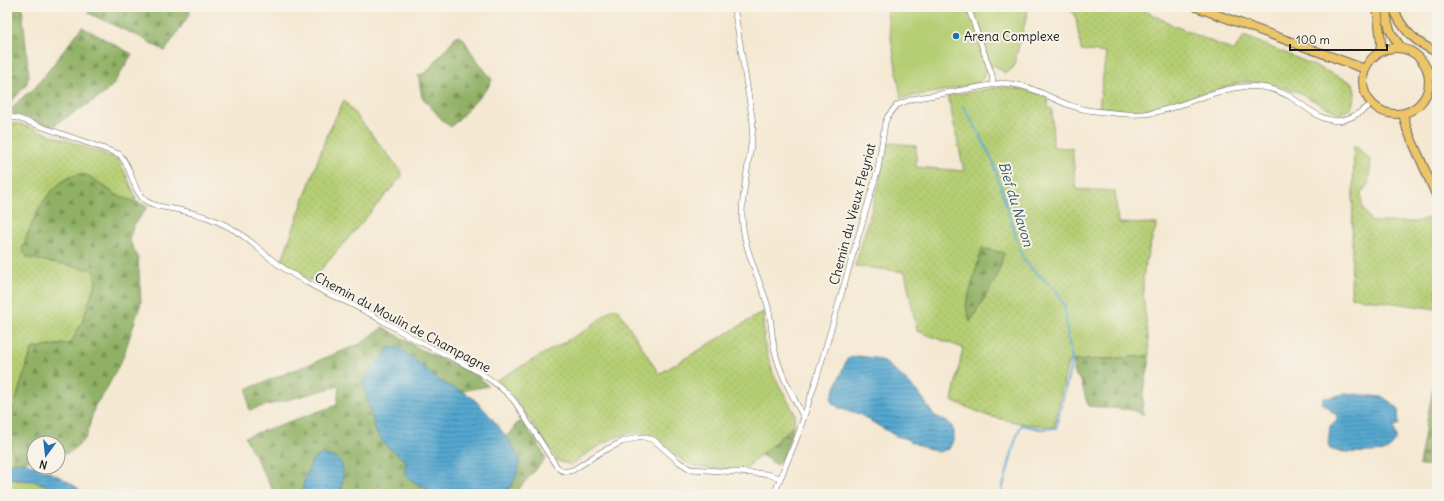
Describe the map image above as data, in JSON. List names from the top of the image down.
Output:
{
  "streets": {
    "street": ["Chemin du Vieux Fleyriat", "Chemin du Moulin de Champagne"]
  },
  "crossings": [
    ["Chemin du Vieux Fleyriat", "Chemin du Moulin de Champagne"]
  ],
  "water": ["Bief du Navon"],
  "places": ["Arena Complexe"],
  "scale_bar": "100 m",
  "north": "bottom"
}
